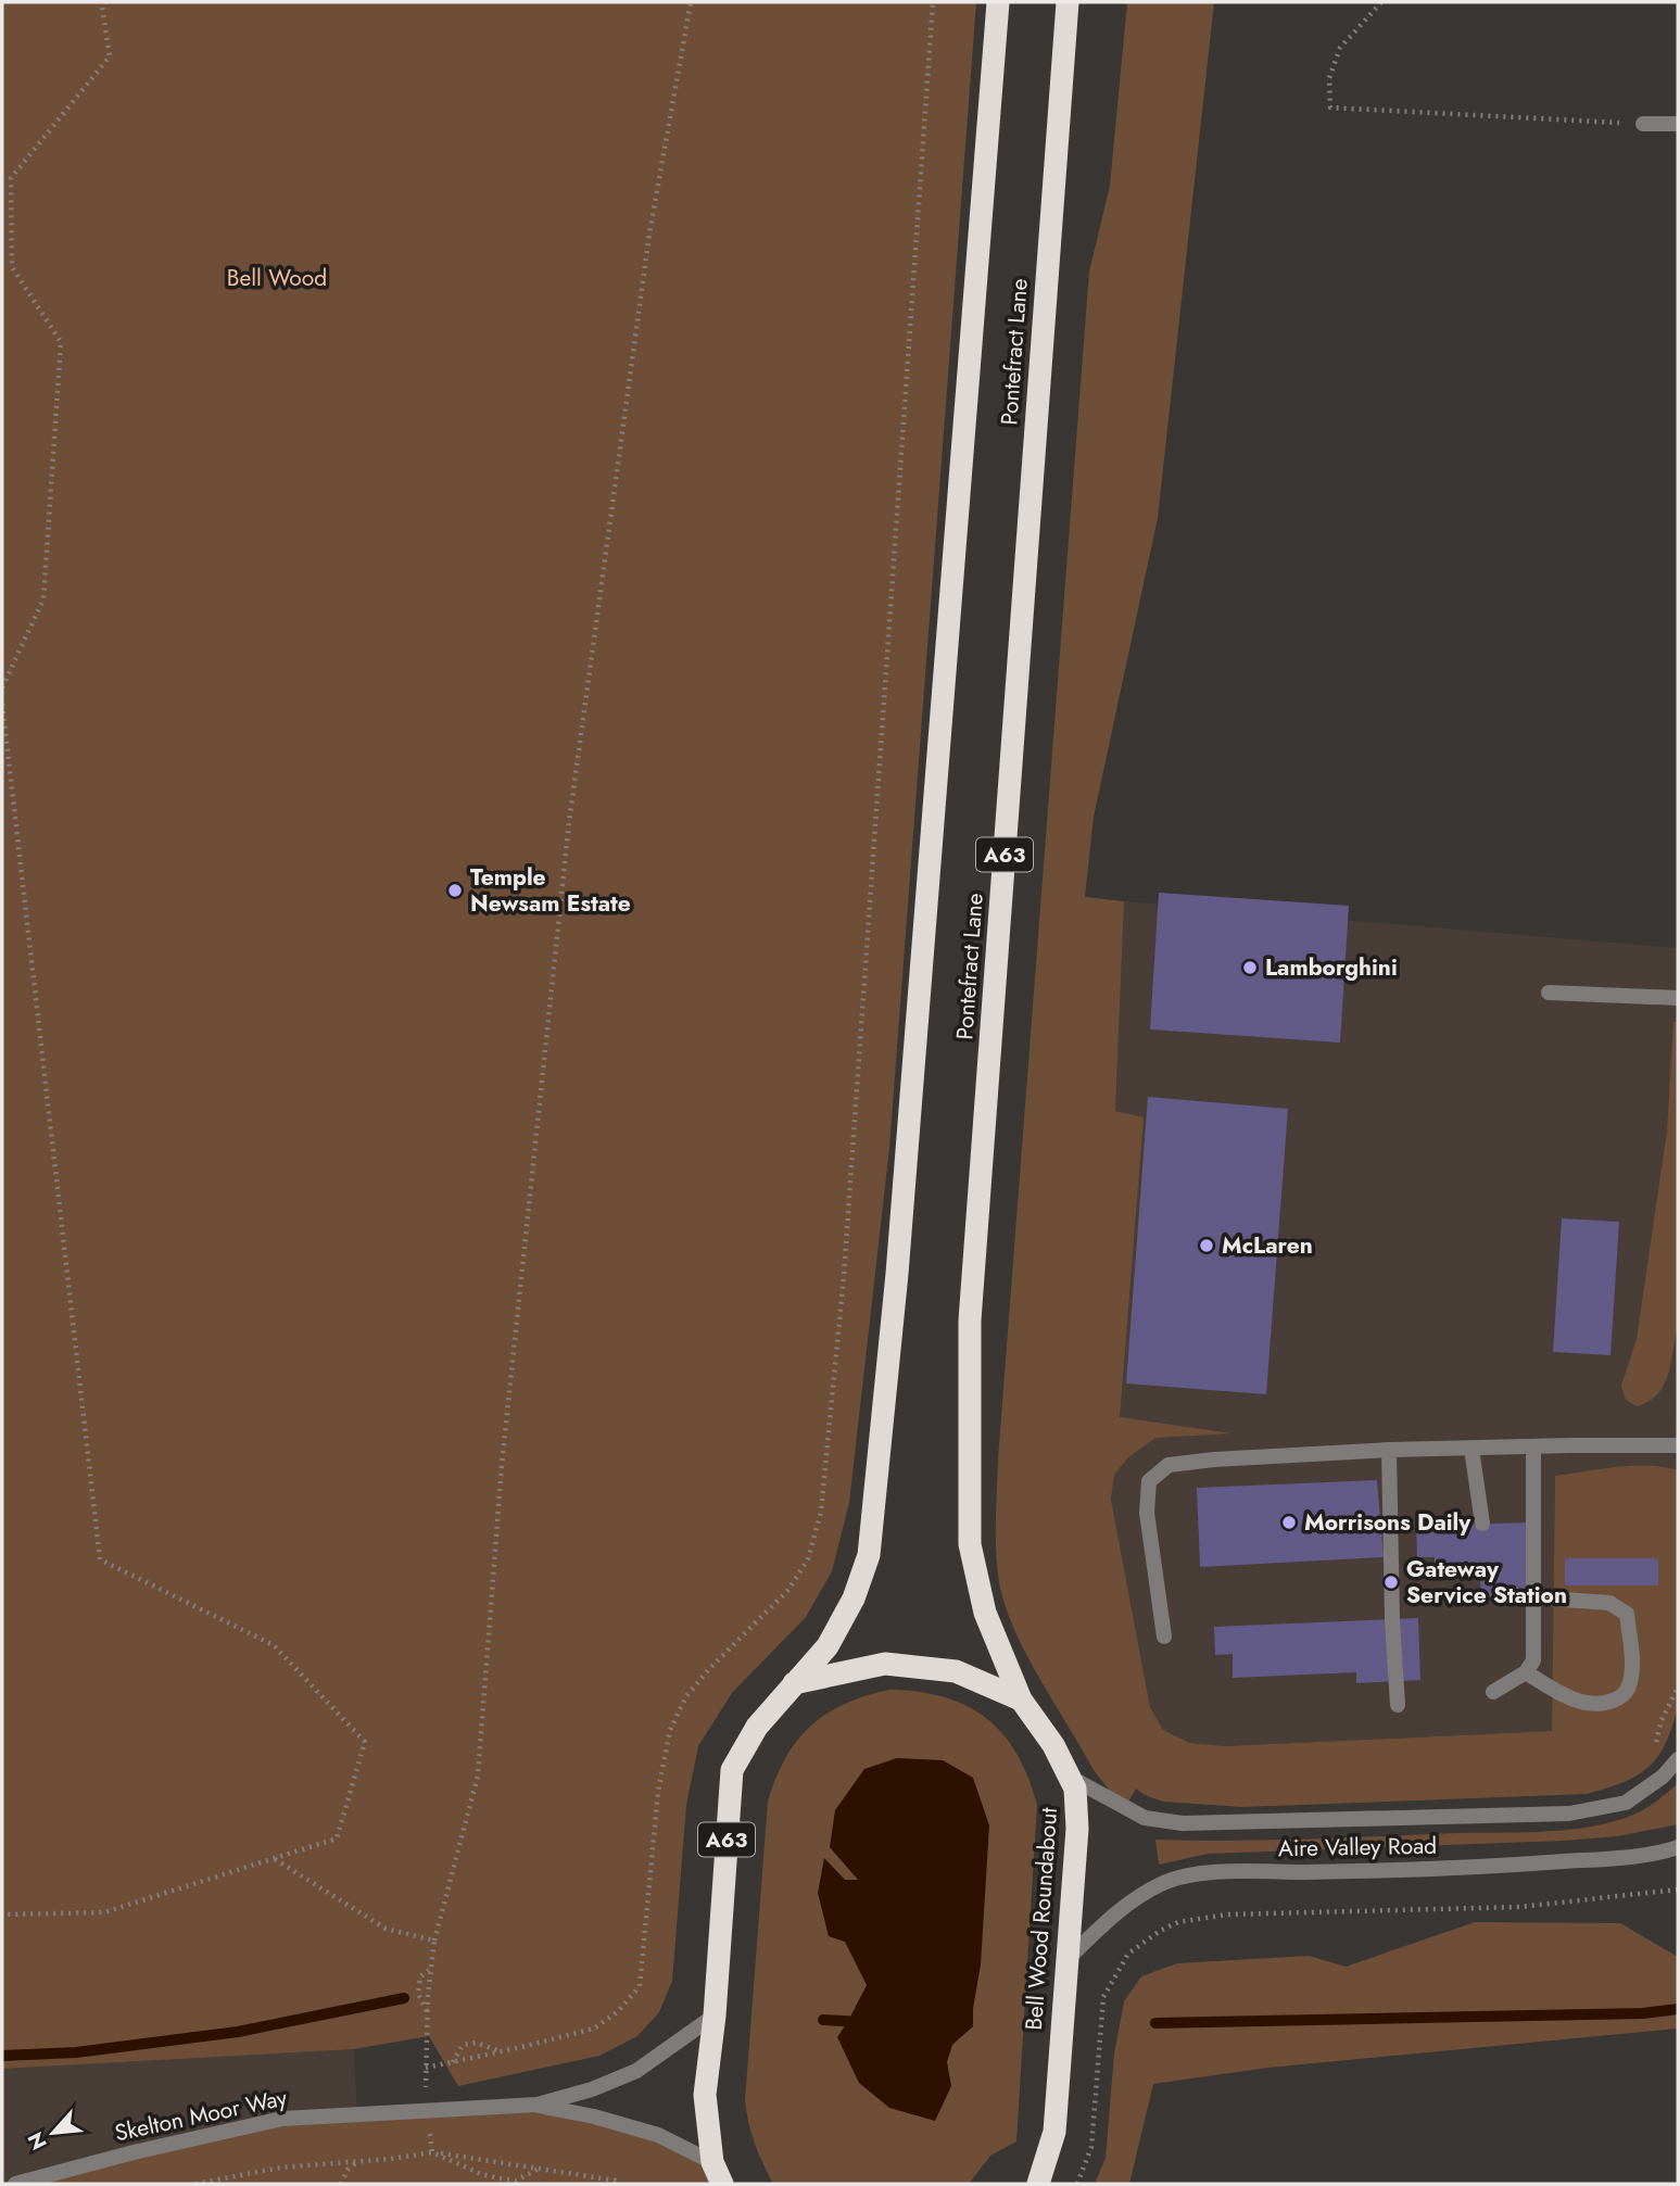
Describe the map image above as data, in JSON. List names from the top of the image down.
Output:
{
  "streets": {
    "highway": ["Pontefract Lane", "A63", "Bell Wood Roundabout"],
    "street": ["Aire Valley Road", "Skelton Moor Way"]
  },
  "crossings": [
    ["Pontefract Lane", "A63"],
    ["Pontefract Lane", "Bell Wood Roundabout"],
    ["A63", "Skelton Moor Way"],
    ["Aire Valley Road", "Bell Wood Roundabout"]
  ],
  "parks": ["Bell Wood"],
  "places": [
    "Temple Newsam Estate",
    "Lamborghini",
    "McLaren",
    "Morrisons Daily",
    "Gateway Service Station"
  ],
  "north": "bottom left"
}
